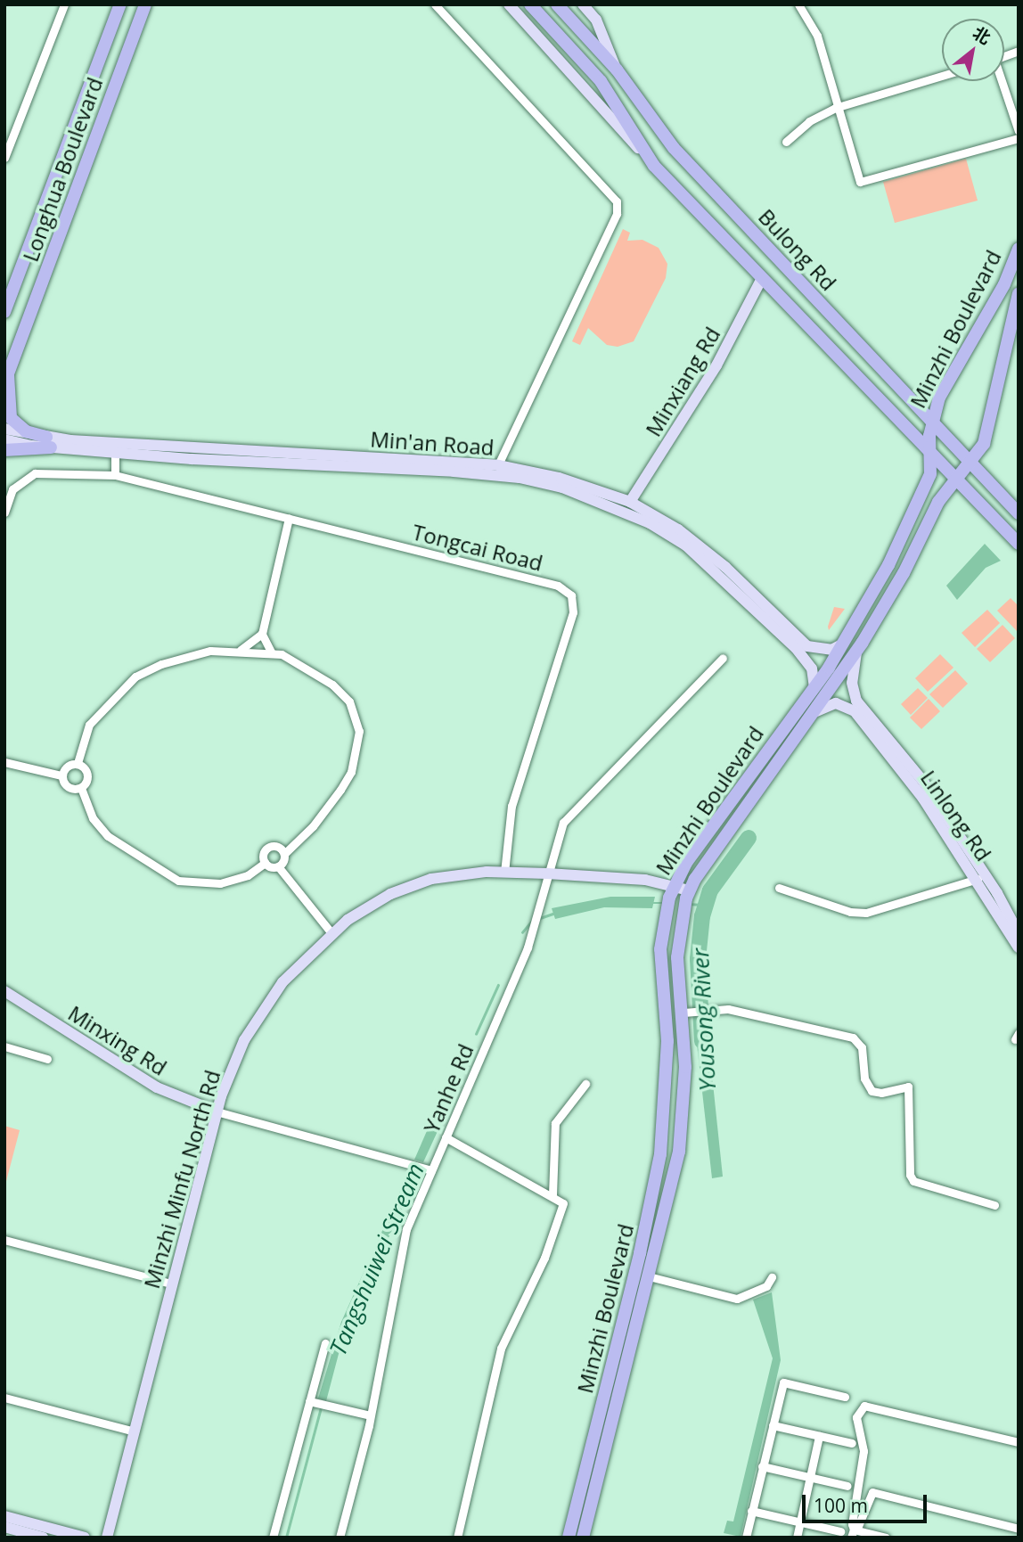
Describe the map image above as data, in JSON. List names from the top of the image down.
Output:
{
  "streets": {
    "main road": [
      "Longhua Boulevard",
      "Bulong Rd",
      "Minzhi Boulevard",
      "Minxiang Rd",
      "Min'an Road",
      "Linlong Rd",
      "Minxing Rd",
      "Minzhi Minfu North Rd"
    ],
    "street": ["Tongcai Road", "Yanhe Rd"]
  },
  "crossings": [
    ["Bulong Rd", "Minzhi Boulevard"],
    ["Bulong Rd", "Minxiang Rd"],
    ["Minzhi Boulevard", "Minzhi Minfu North Rd"],
    ["Minxiang Rd", "Min'an Road"],
    ["Tongcai Road", "Minzhi Minfu North Rd"],
    ["Minxing Rd", "Minzhi Minfu North Rd"],
    ["Yanhe Rd", "Minzhi Minfu North Rd"]
  ],
  "water": ["Yousong River", "Tangshuiwei Stream"],
  "scale_bar": "100 m",
  "north": "top right"
}
